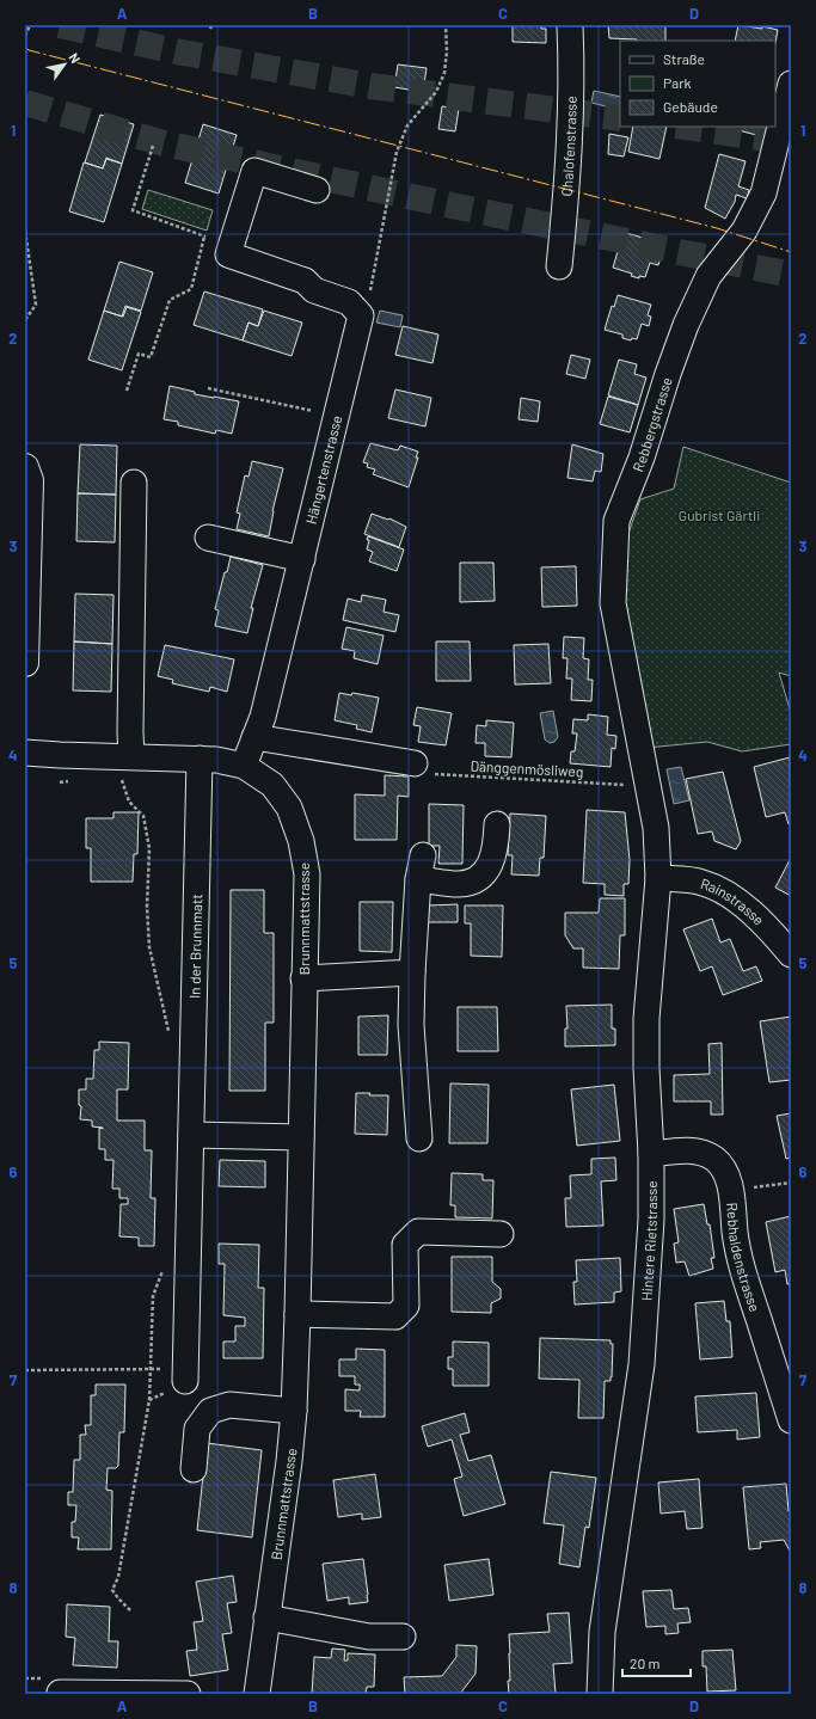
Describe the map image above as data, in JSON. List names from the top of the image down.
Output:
{
  "streets": {
    "street": [
      "Chalofenstrasse",
      "Rebbergstrasse",
      "Hängertenstrasse",
      "Rainstrasse",
      "Brunnmattstrasse",
      "In der Brunnmatt",
      "Hintere Rietstrasse",
      "Rebhaldenstrasse"
    ],
    "path": ["Dänggenmösliweg"]
  },
  "crossings": [
    ["Rebbergstrasse", "Dänggenmösliweg"],
    ["Rebbergstrasse", "Hintere Rietstrasse"],
    ["Hängertenstrasse", "Brunnmattstrasse"],
    ["Dänggenmösliweg", "Hintere Rietstrasse"],
    ["Rainstrasse", "Hintere Rietstrasse"],
    ["Brunnmattstrasse", "In der Brunnmatt"],
    ["Hintere Rietstrasse", "Rebhaldenstrasse"]
  ],
  "parks": ["Gubrist Gärtli"],
  "legend": ["Straße", "Park", "Gebäude"],
  "scale_bar": "20 m",
  "north": "top right",
  "grid": {
    "columns": [
      "A",
      "B",
      "C",
      "D"
    ],
    "rows": [
      "1",
      "2",
      "3",
      "4",
      "5",
      "6",
      "7",
      "8"
    ]
  }
}
